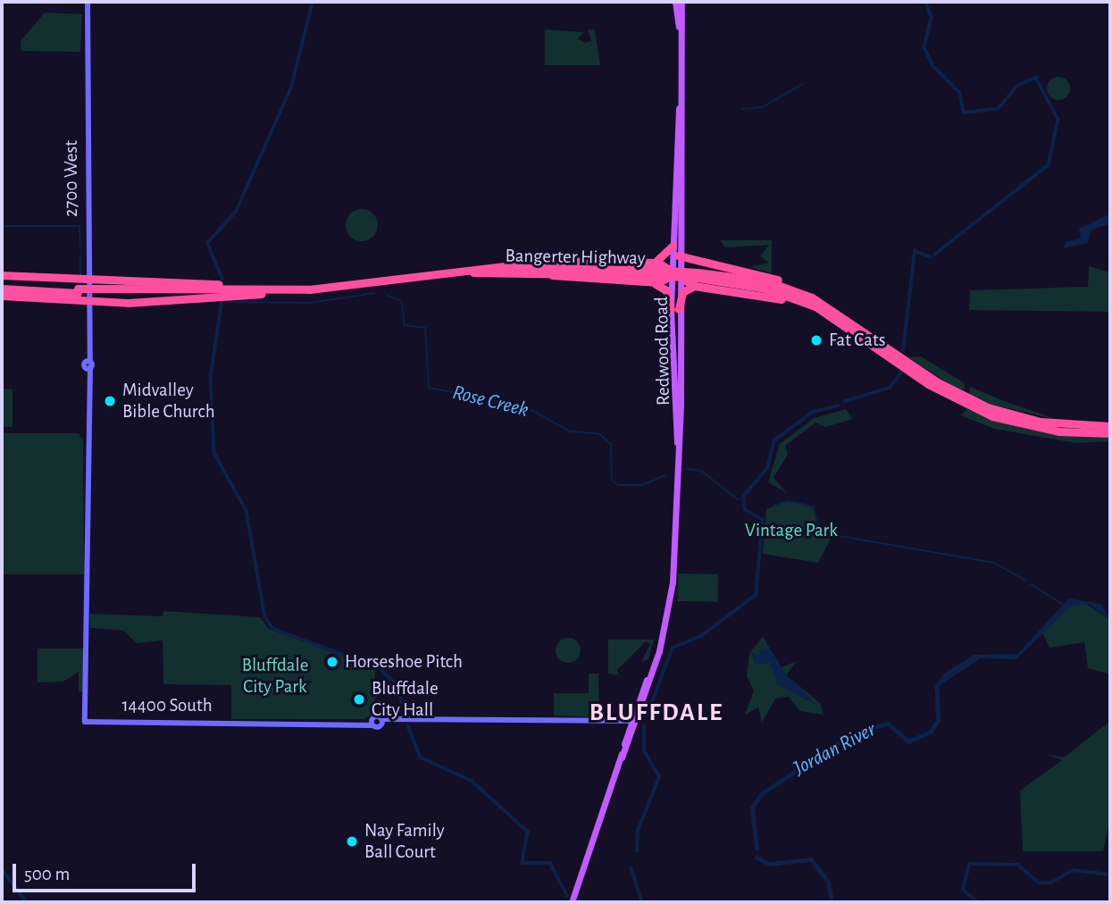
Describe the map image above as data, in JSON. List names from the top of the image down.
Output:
{
  "streets": {
    "highway": ["Bangerter Highway"],
    "main road": ["2700 West", "Redwood Road", "14400 South"]
  },
  "crossings": [
    ["2700 West", "14400 South"]
  ],
  "districts": ["BLUFFDALE"],
  "water": ["Rose Creek", "Jordan River"],
  "parks": ["Vintage Park", "Bluffdale City Park"],
  "places": [
    "Fat Cats",
    "Midvalley Bible Church",
    "Horseshoe Pitch",
    "Bluffdale City Hall",
    "Nay Family Ball Court"
  ],
  "scale_bar": "500 m"
}
